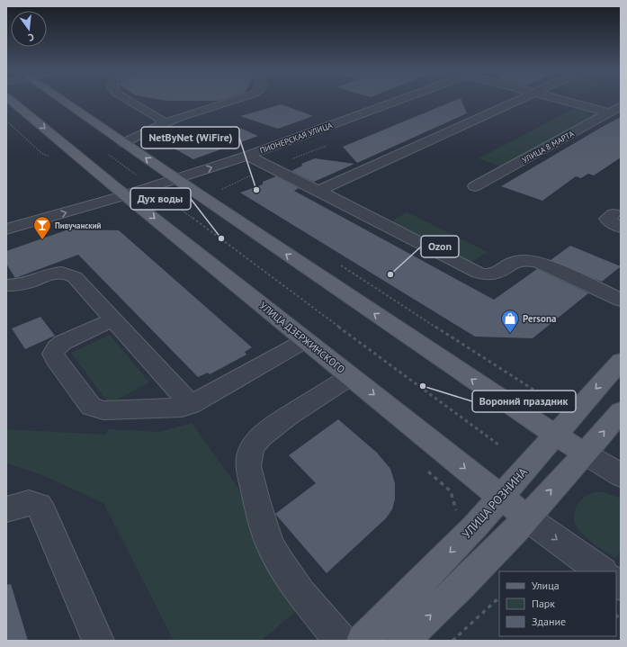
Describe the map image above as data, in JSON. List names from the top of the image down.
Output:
{
  "streets": {
    "main road": ["УЛИЦА ДЗЕРЖИНСКОГО", "УЛИЦА РОЗНИНА"],
    "street": ["ПИОНЕРСКАЯ УЛИЦА", "УЛИЦА 8 МАРТА"]
  },
  "crossings": [
    ["ПИОНЕРСКАЯ УЛИЦА", "УЛИЦА ДЗЕРЖИНСКОГО"],
    ["УЛИЦА ДЗЕРЖИНСКОГО", "УЛИЦА РОЗНИНА"]
  ],
  "places": {
    "other": [
      "NetByNet (WiFire)",
      "Дух воды",
      "Ozon",
      "Вороний праздник"
    ],
    "bar": ["Пивучанский"],
    "shop": ["Persona"]
  },
  "legend": ["Улица", "Парк", "Здание"],
  "north": "bottom"
}
